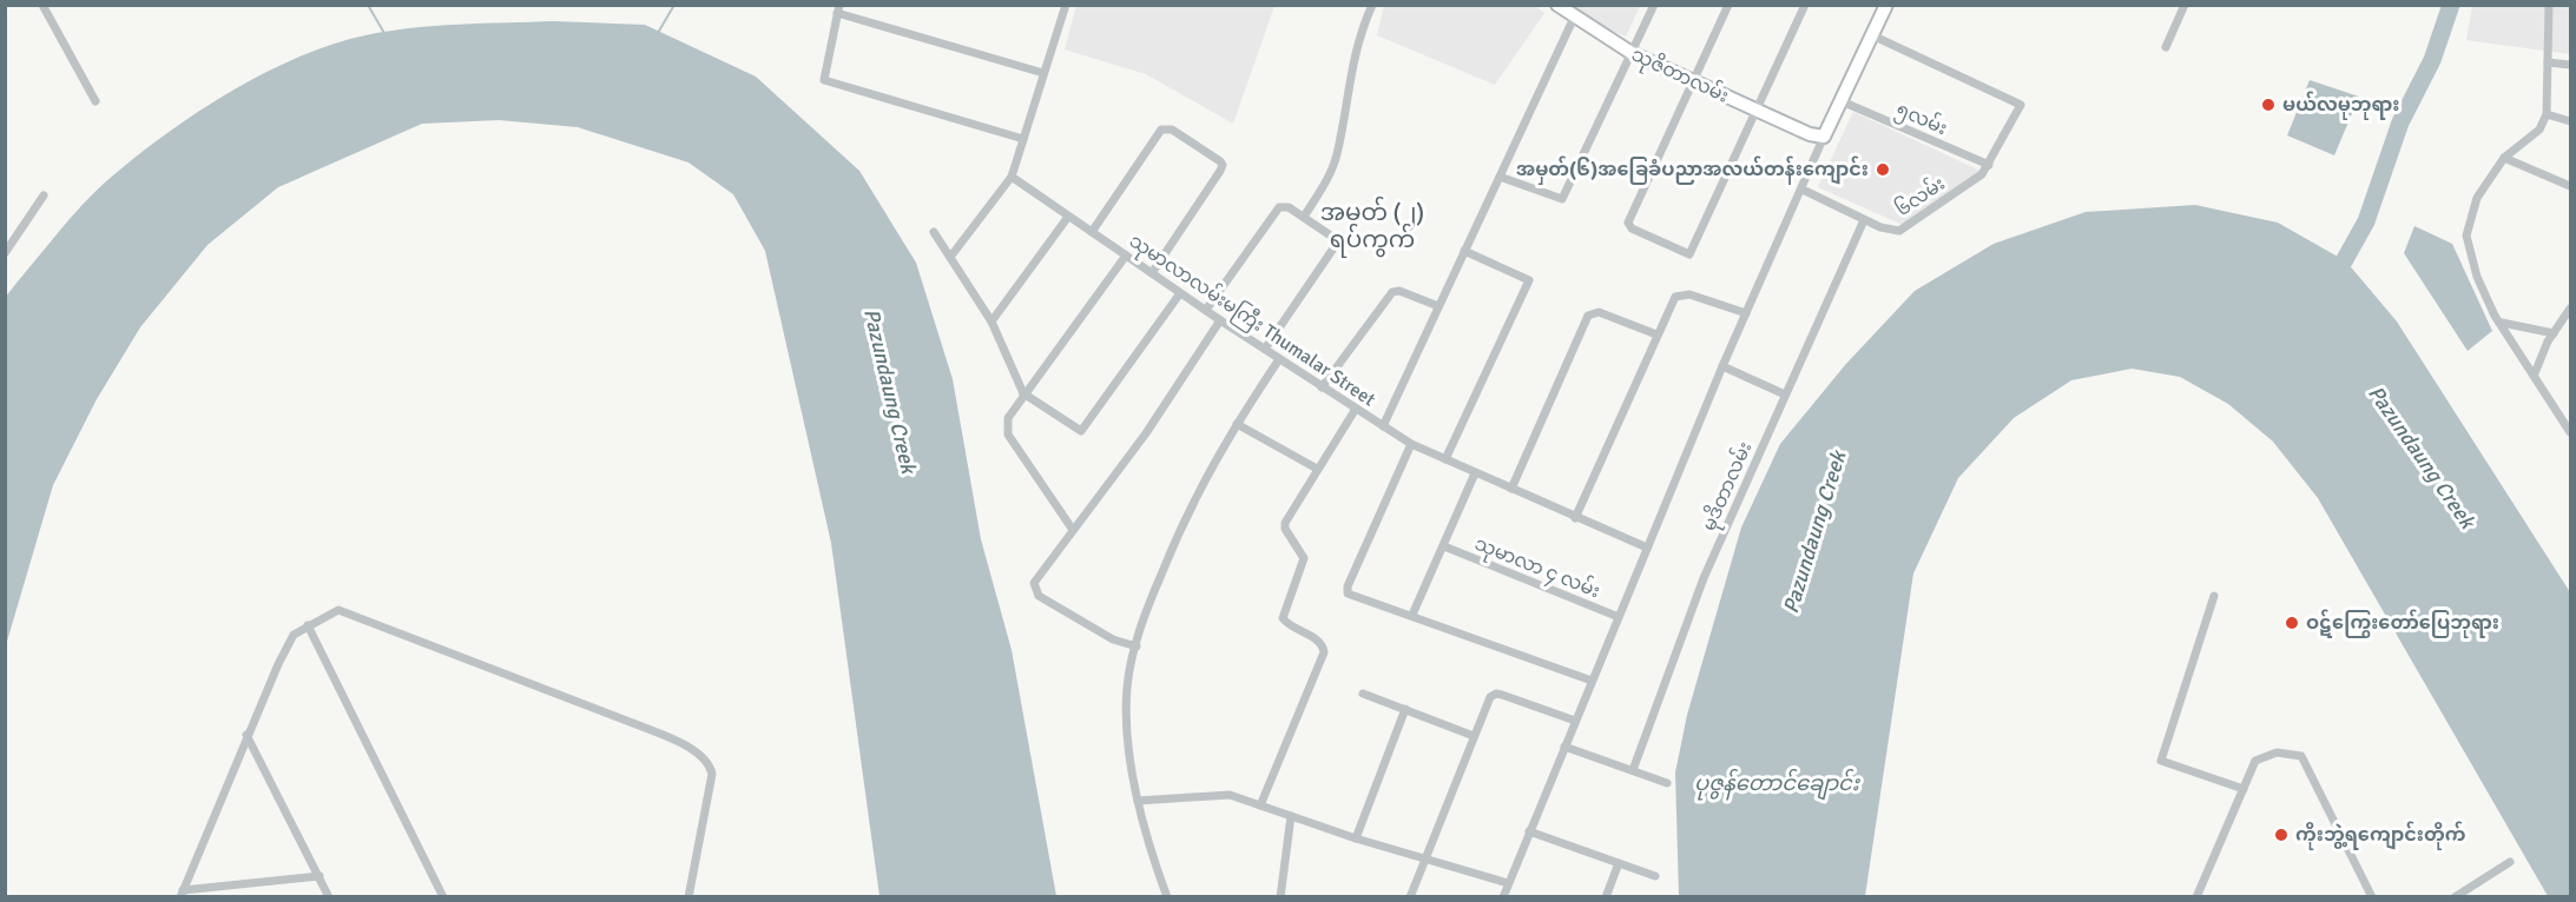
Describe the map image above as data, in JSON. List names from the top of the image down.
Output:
{
  "streets": {
    "main road": ["သုဇိတာလမ်း"],
    "street": [
      "၅လမ်း",
      "၆လမ်း",
      "သုမာလာလမ်းမကြီး Thumalar Street",
      "မုဒိတာလမ်း",
      "သုမာလာ ၄ လမ်း"
    ]
  },
  "crossings": [
    ["၅လမ်း", "၆လမ်း"],
    ["၆လမ်း", "မုဒိတာလမ်း"]
  ],
  "districts": ["အမှတ် (၂) ရပ်ကွက်"],
  "water": ["Pazundaung Creek", "ပုဇွန်တောင်ချောင်း"],
  "places": [
    "မယ်လမုဘုရား",
    "အမှတ်(၆)အခြေခံပညာအလယ်တန်းကျောင်း",
    "ဝဋ်ကြွေးတော်ပြေဘုရား",
    "ကိုးဘွဲ့ရကျောင်းတိုက်"
  ]
}
